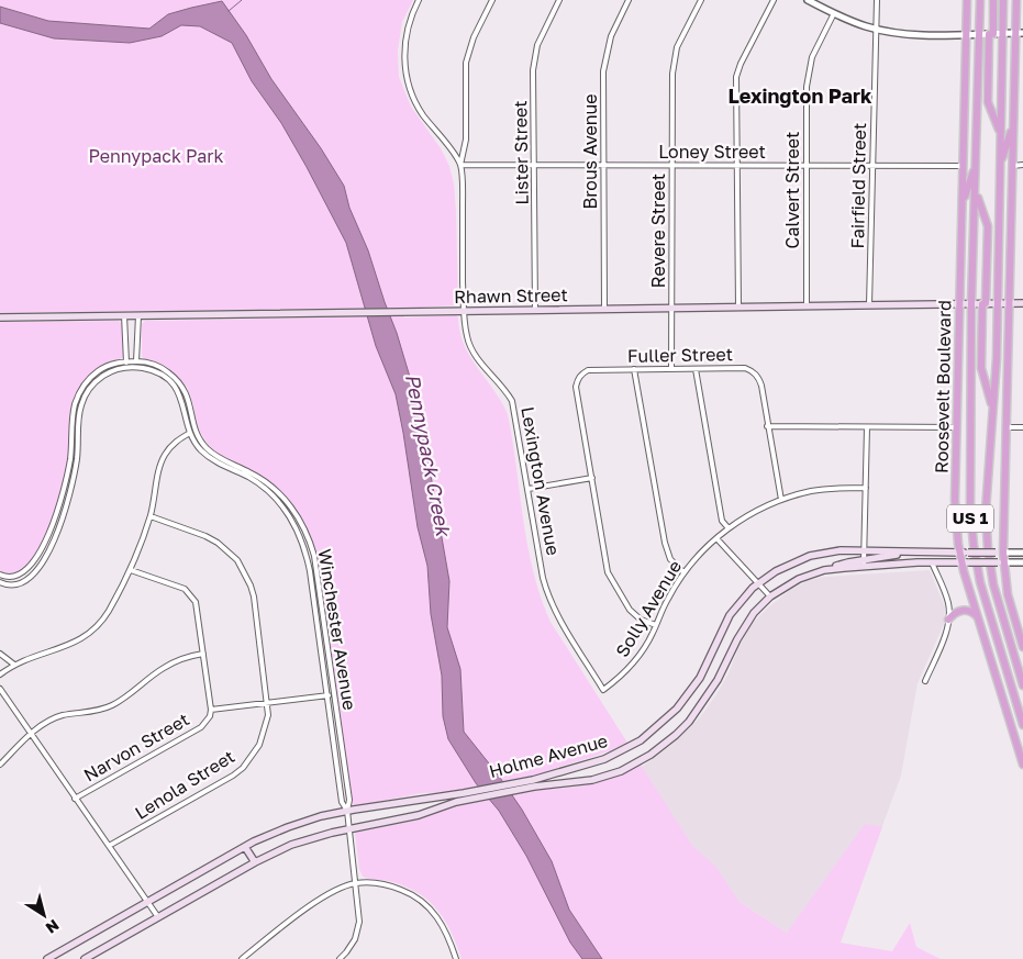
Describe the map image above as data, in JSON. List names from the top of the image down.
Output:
{
  "streets": {
    "highway": ["Roosevelt Boulevard", "US 1"],
    "main road": ["Rhawn Street", "Holme Avenue"],
    "street": [
      "Brous Avenue",
      "Loney Street",
      "Lister Street",
      "Fairfield Street",
      "Calvert Street",
      "Revere Street",
      "Fuller Street",
      "Lexington Avenue",
      "Solly Avenue",
      "Winchester Avenue",
      "Narvon Street",
      "Lenola Street"
    ]
  },
  "crossings": [
    ["Brous Avenue", "Loney Street"],
    ["Brous Avenue", "Rhawn Street"],
    ["Loney Street", "Lister Street"],
    ["Loney Street", "Fairfield Street"],
    ["Loney Street", "Calvert Street"],
    ["Loney Street", "Revere Street"],
    ["Loney Street", "Roosevelt Boulevard"],
    ["Loney Street", "Lexington Avenue"],
    ["Lister Street", "Rhawn Street"],
    ["Fairfield Street", "Rhawn Street"],
    ["Calvert Street", "Rhawn Street"],
    ["Revere Street", "Rhawn Street"],
    ["Revere Street", "Fuller Street"],
    ["Rhawn Street", "Roosevelt Boulevard"],
    ["Rhawn Street", "Lexington Avenue"],
    ["Rhawn Street", "US 1"],
    ["Roosevelt Boulevard", "Holme Avenue"],
    ["Lexington Avenue", "Solly Avenue"],
    ["US 1", "Holme Avenue"],
    ["Winchester Avenue", "Narvon Street"],
    ["Winchester Avenue", "Holme Avenue"],
    ["Narvon Street", "Lenola Street"]
  ],
  "districts": ["Lexington Park"],
  "water": ["Pennypack Creek"],
  "parks": ["Pennypack Park"],
  "north": "bottom right"
}
